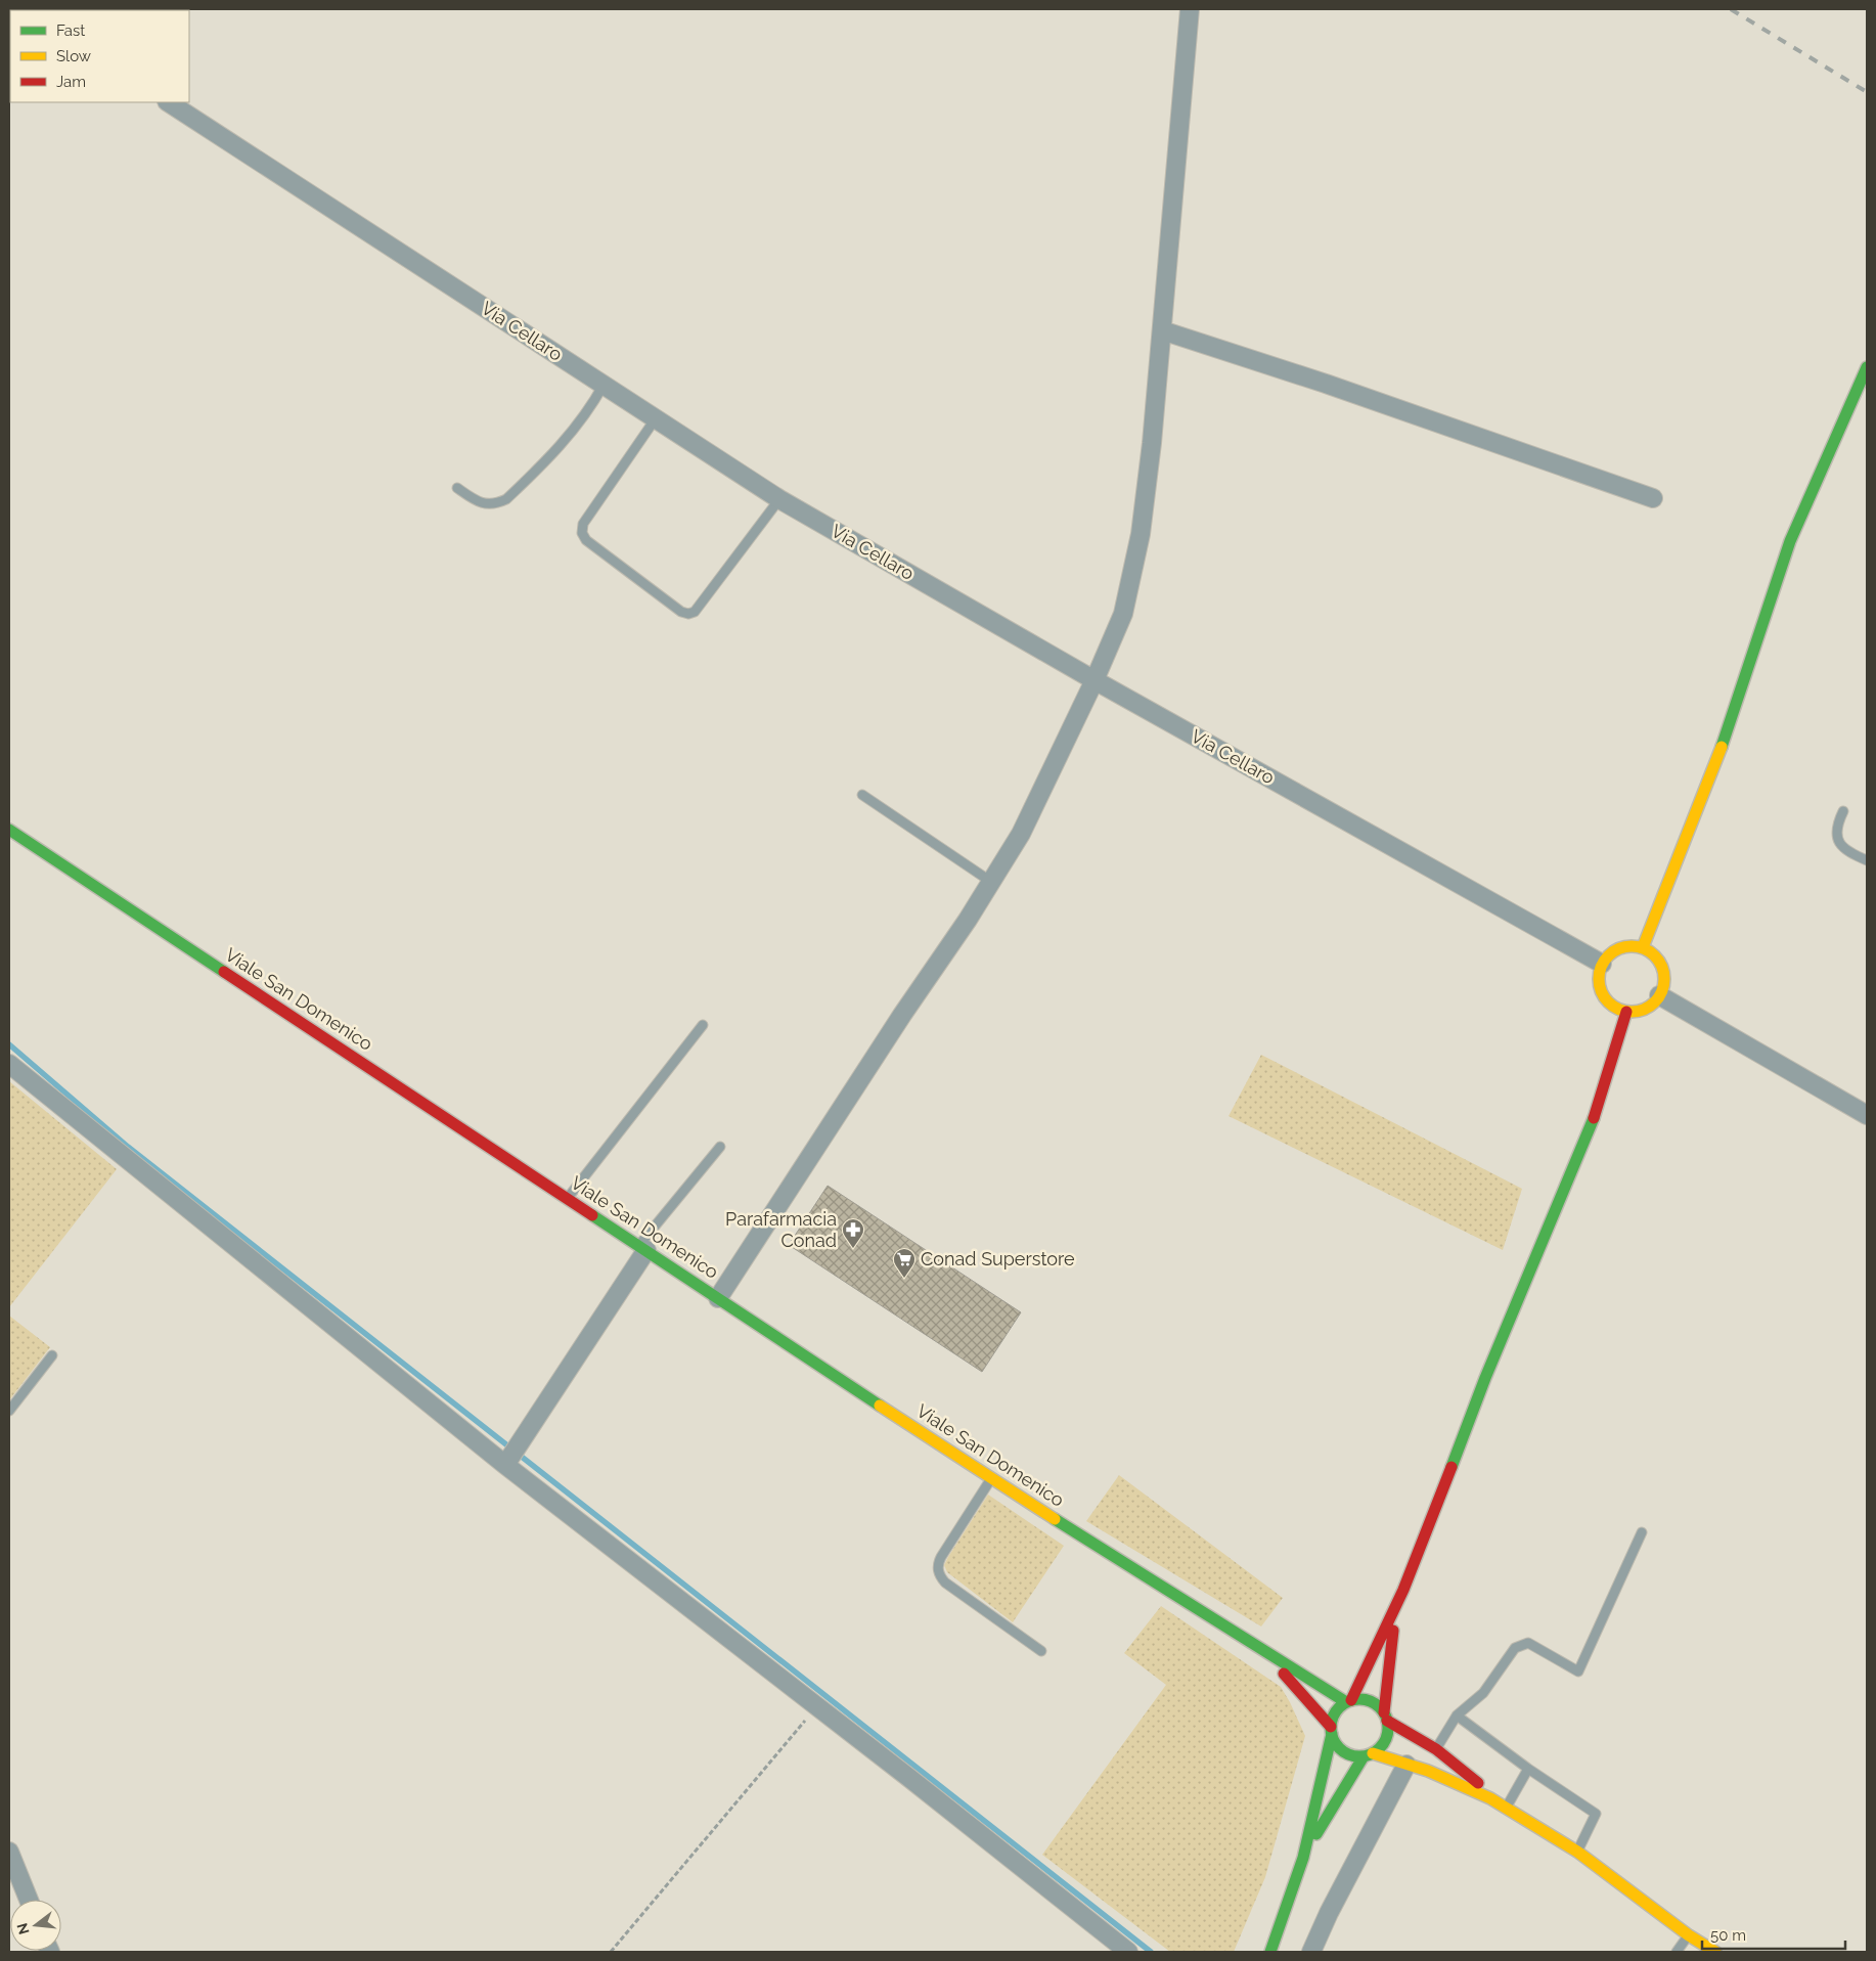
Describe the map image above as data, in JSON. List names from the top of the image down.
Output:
{
  "streets": {
    "main road": ["Viale San Domenico"],
    "street": ["Via Cellaro"]
  },
  "places": {
    "pharmacy": ["Parafarmacia Conad"],
    "supermarket": ["Conad Superstore"]
  },
  "legend": ["Fast", "Slow", "Jam"],
  "scale_bar": "50 m",
  "north": "left"
}
